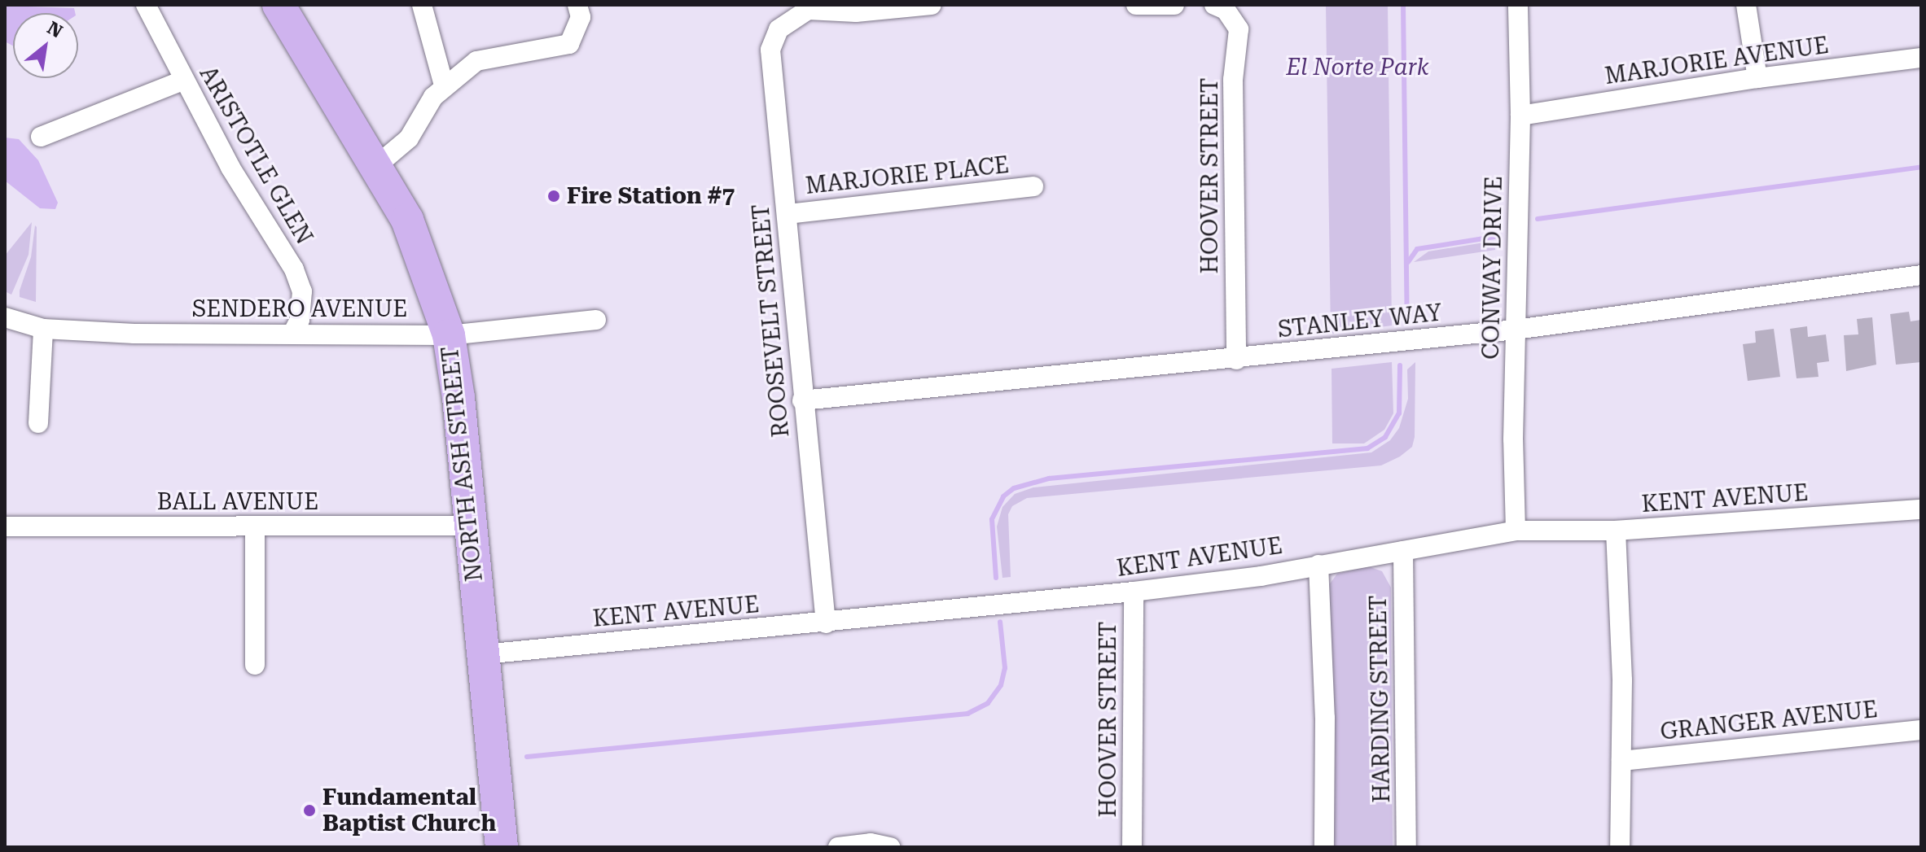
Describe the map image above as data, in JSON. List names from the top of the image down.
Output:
{
  "streets": {
    "main road": ["NORTH ASH STREET"],
    "street": [
      "MARJORIE AVENUE",
      "ARISTOTLE GLEN",
      "MARJORIE PLACE",
      "HOOVER STREET",
      "CONWAY DRIVE",
      "SENDERO AVENUE",
      "ROOSEVELT STREET",
      "STANLEY WAY",
      "KENT AVENUE",
      "BALL AVENUE",
      "HARDING STREET",
      "GRANGER AVENUE"
    ]
  },
  "crossings": [
    ["MARJORIE AVENUE", "CONWAY DRIVE"],
    ["ARISTOTLE GLEN", "SENDERO AVENUE"],
    ["MARJORIE PLACE", "ROOSEVELT STREET"],
    ["HOOVER STREET", "STANLEY WAY"],
    ["HOOVER STREET", "KENT AVENUE"],
    ["CONWAY DRIVE", "STANLEY WAY"],
    ["CONWAY DRIVE", "KENT AVENUE"],
    ["SENDERO AVENUE", "NORTH ASH STREET"],
    ["ROOSEVELT STREET", "STANLEY WAY"],
    ["ROOSEVELT STREET", "KENT AVENUE"],
    ["NORTH ASH STREET", "KENT AVENUE"],
    ["NORTH ASH STREET", "BALL AVENUE"],
    ["KENT AVENUE", "HARDING STREET"]
  ],
  "parks": ["El Norte Park"],
  "places": ["Fire Station #7", "Fundamental Baptist Church"],
  "north": "top right"
}
